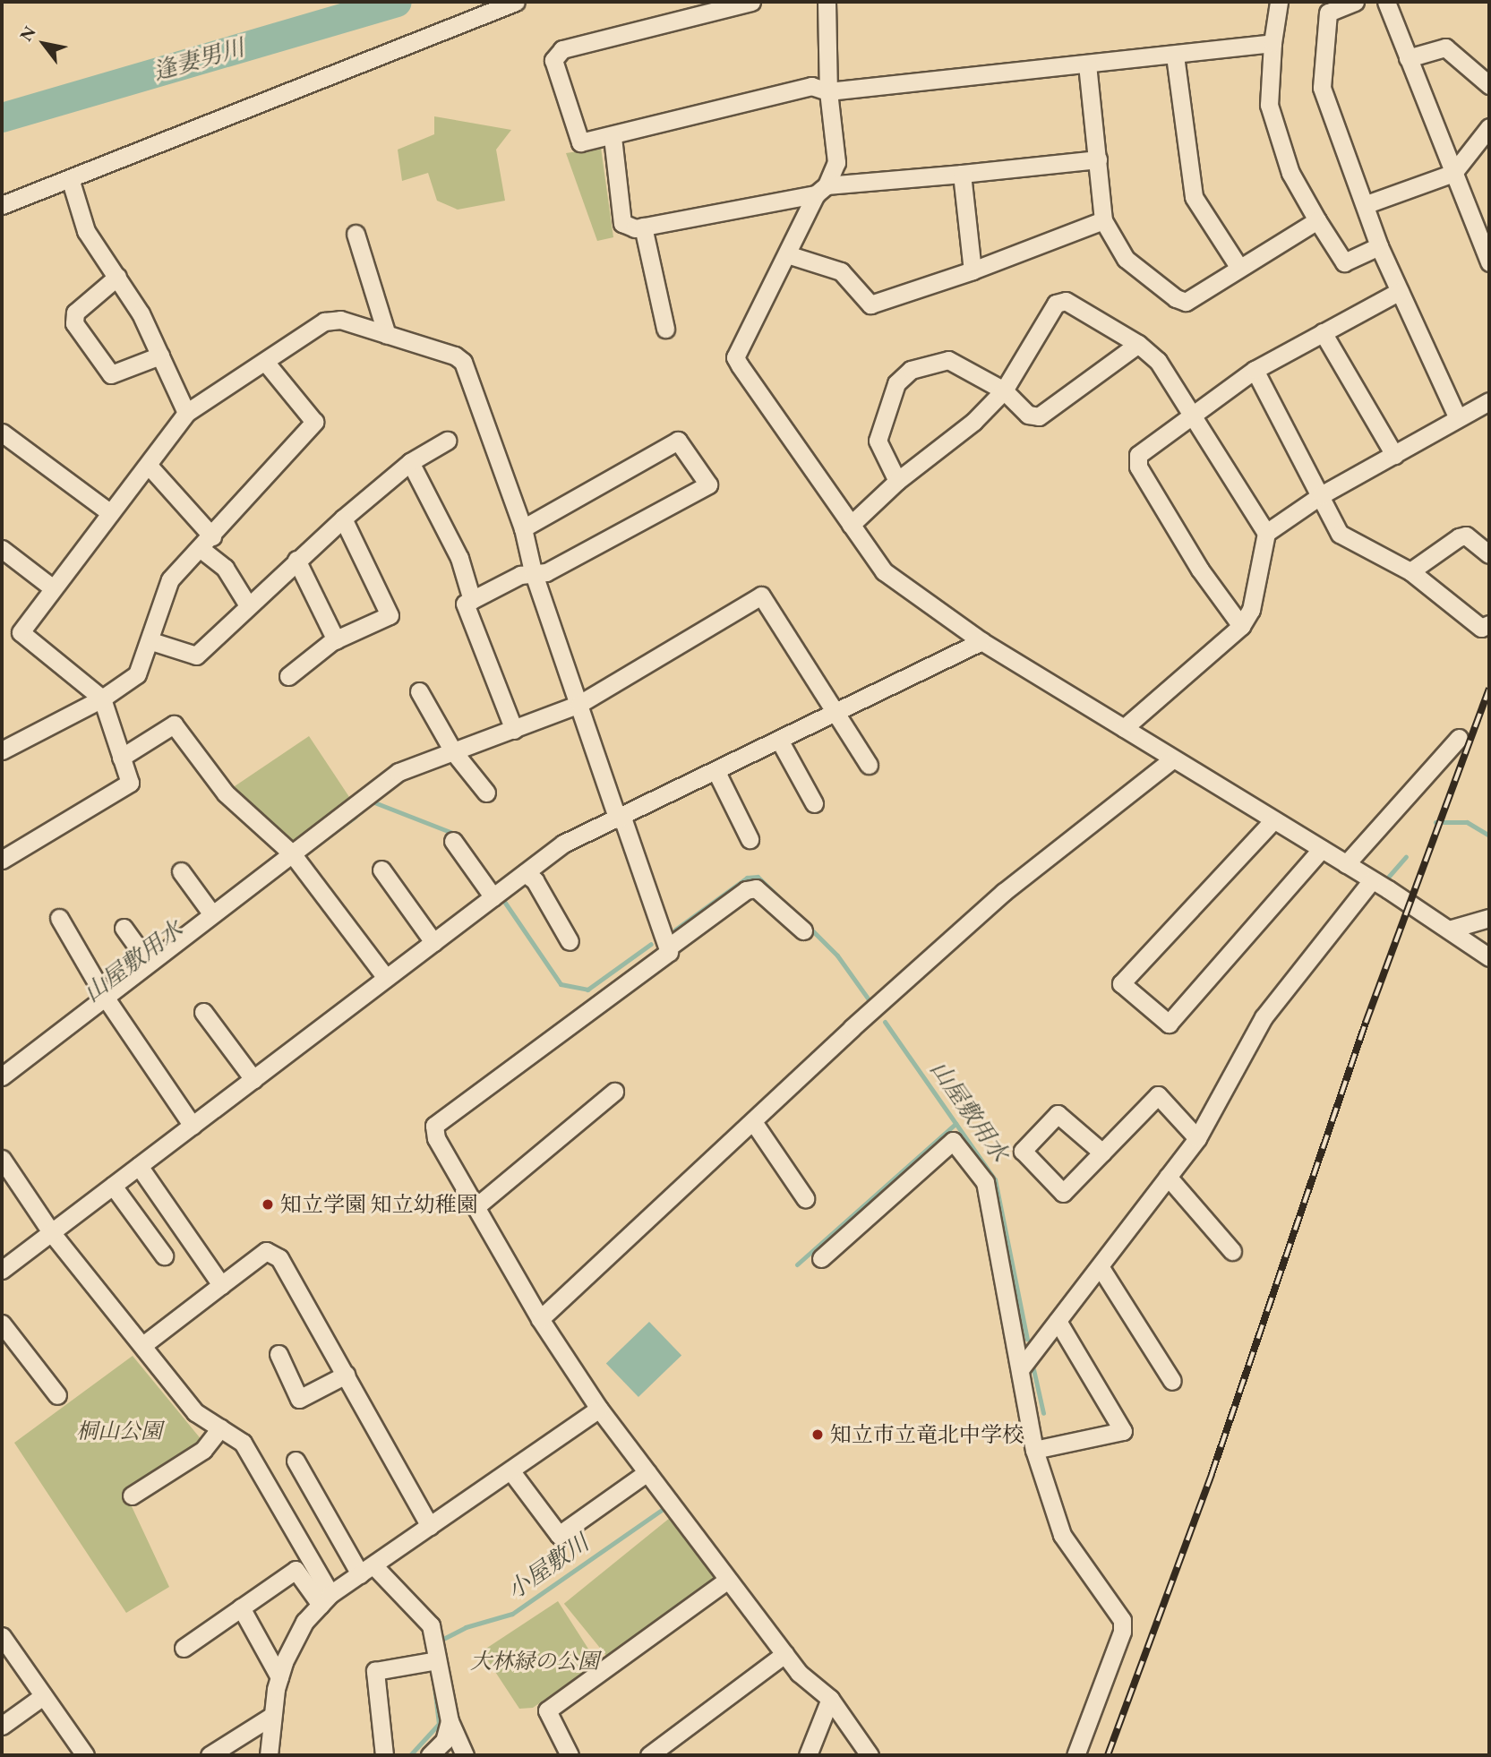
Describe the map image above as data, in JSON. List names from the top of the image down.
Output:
{
  "water": ["逢妻男川", "山屋敷用水", "小屋敷川"],
  "parks": ["桐山公園", "大林緑の公園"],
  "places": ["知立学園 知立幼稚園", "知立市立竜北中学校"],
  "north": "top left"
}
